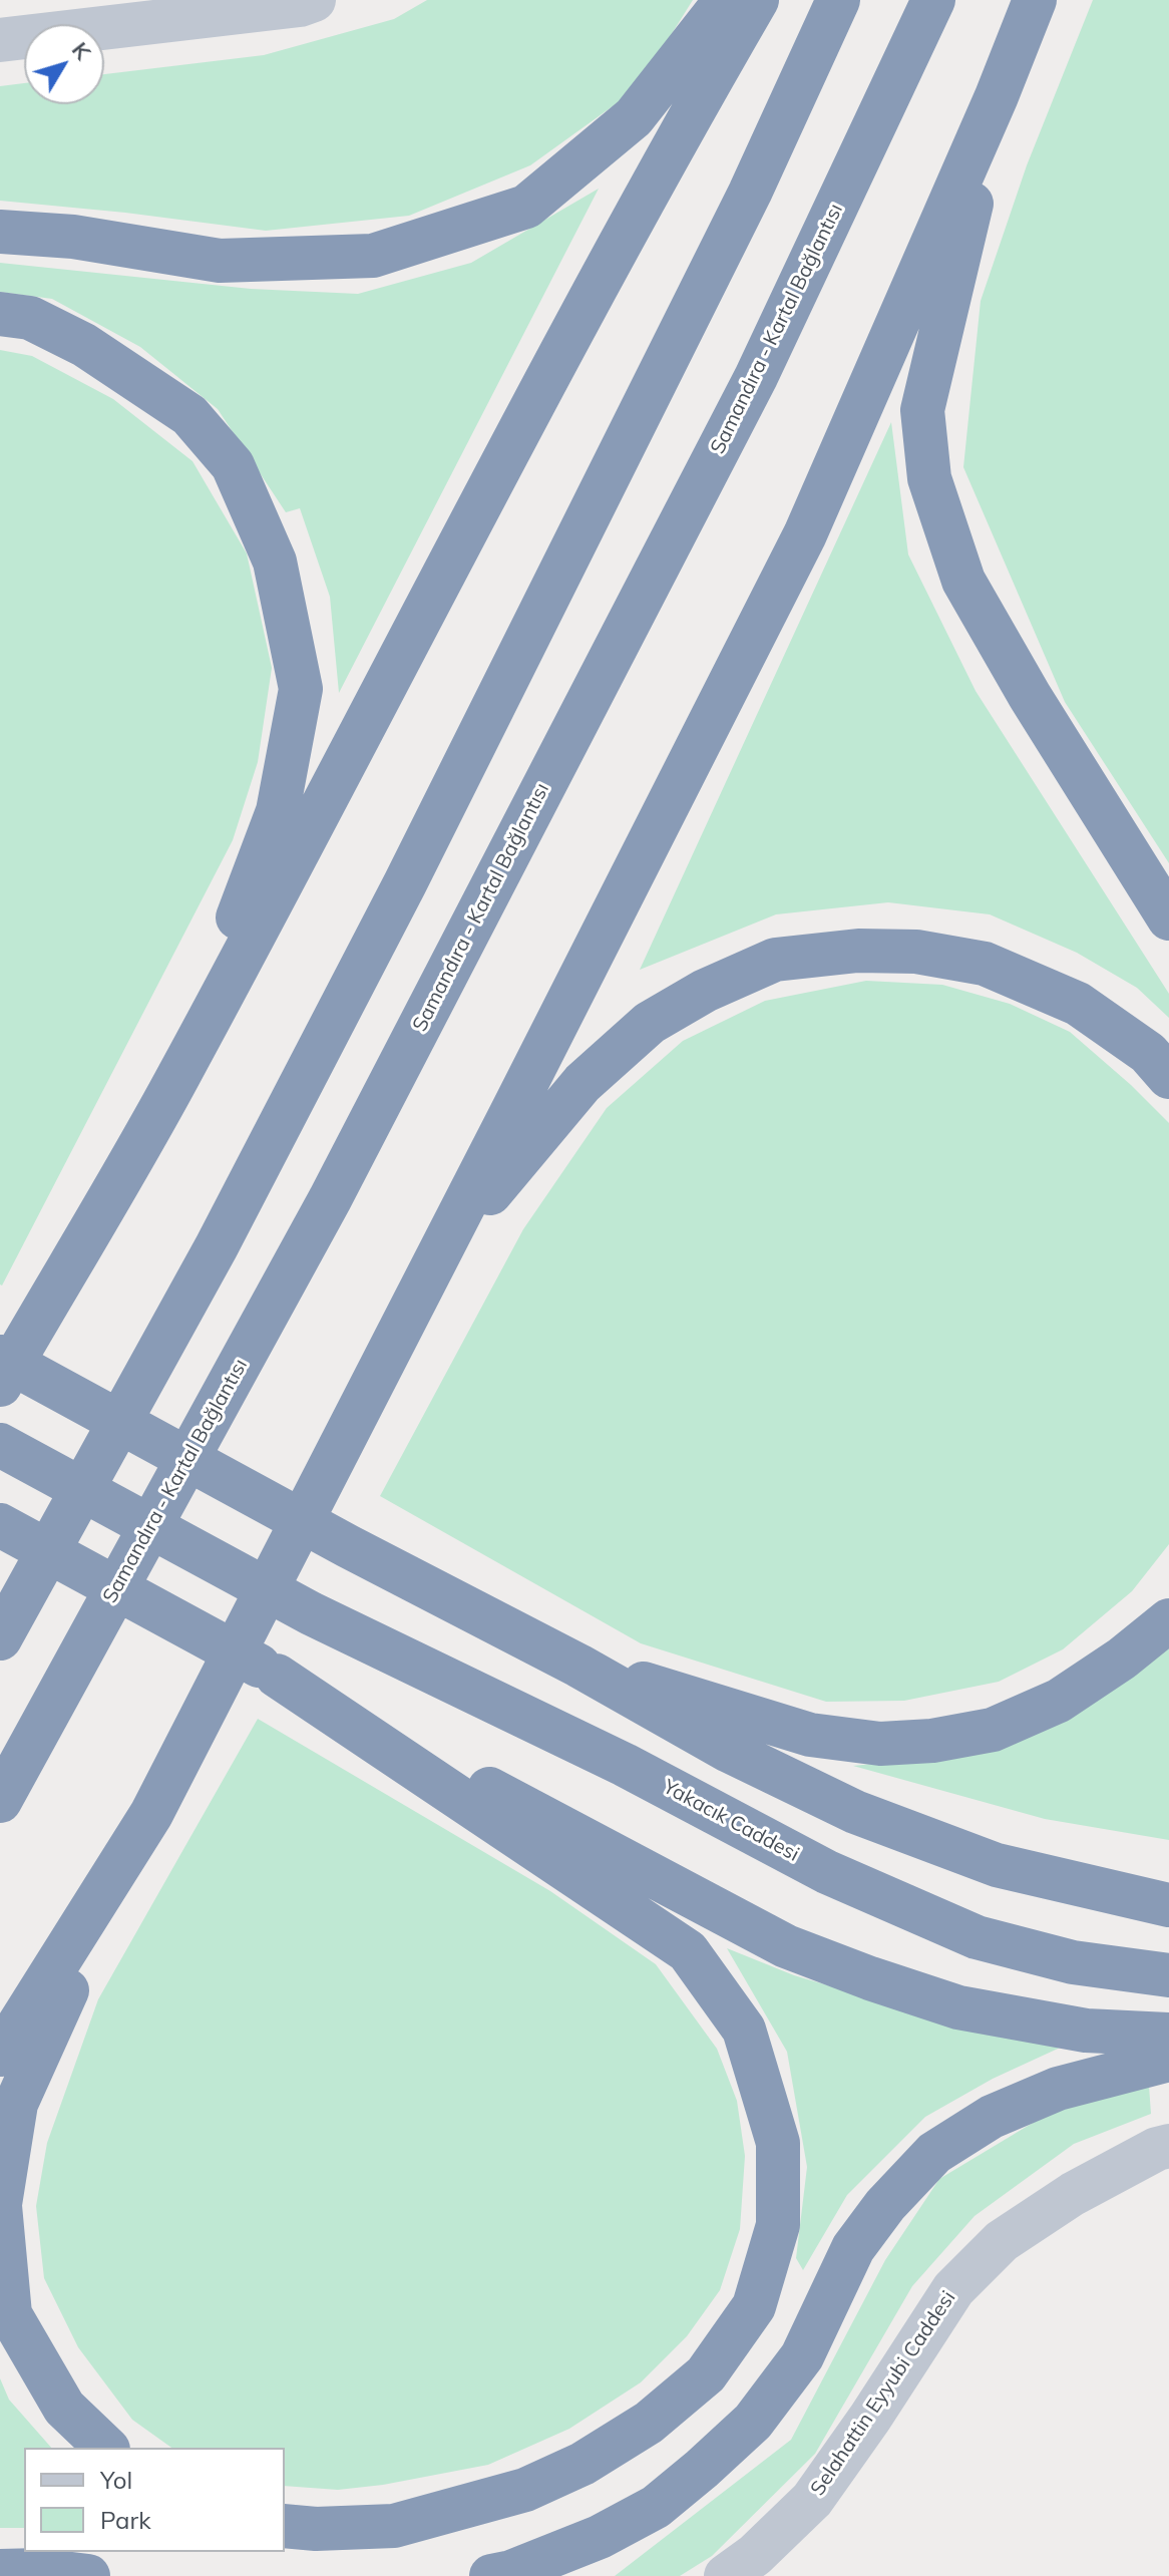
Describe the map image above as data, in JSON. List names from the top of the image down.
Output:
{
  "streets": {
    "highway": ["Samandıra - Kartal Bağlantısı", "Yakacık Caddesi"],
    "main road": ["Selahattin Eyyubi Caddesi"]
  },
  "legend": ["Yol", "Park"],
  "north": "top right"
}
